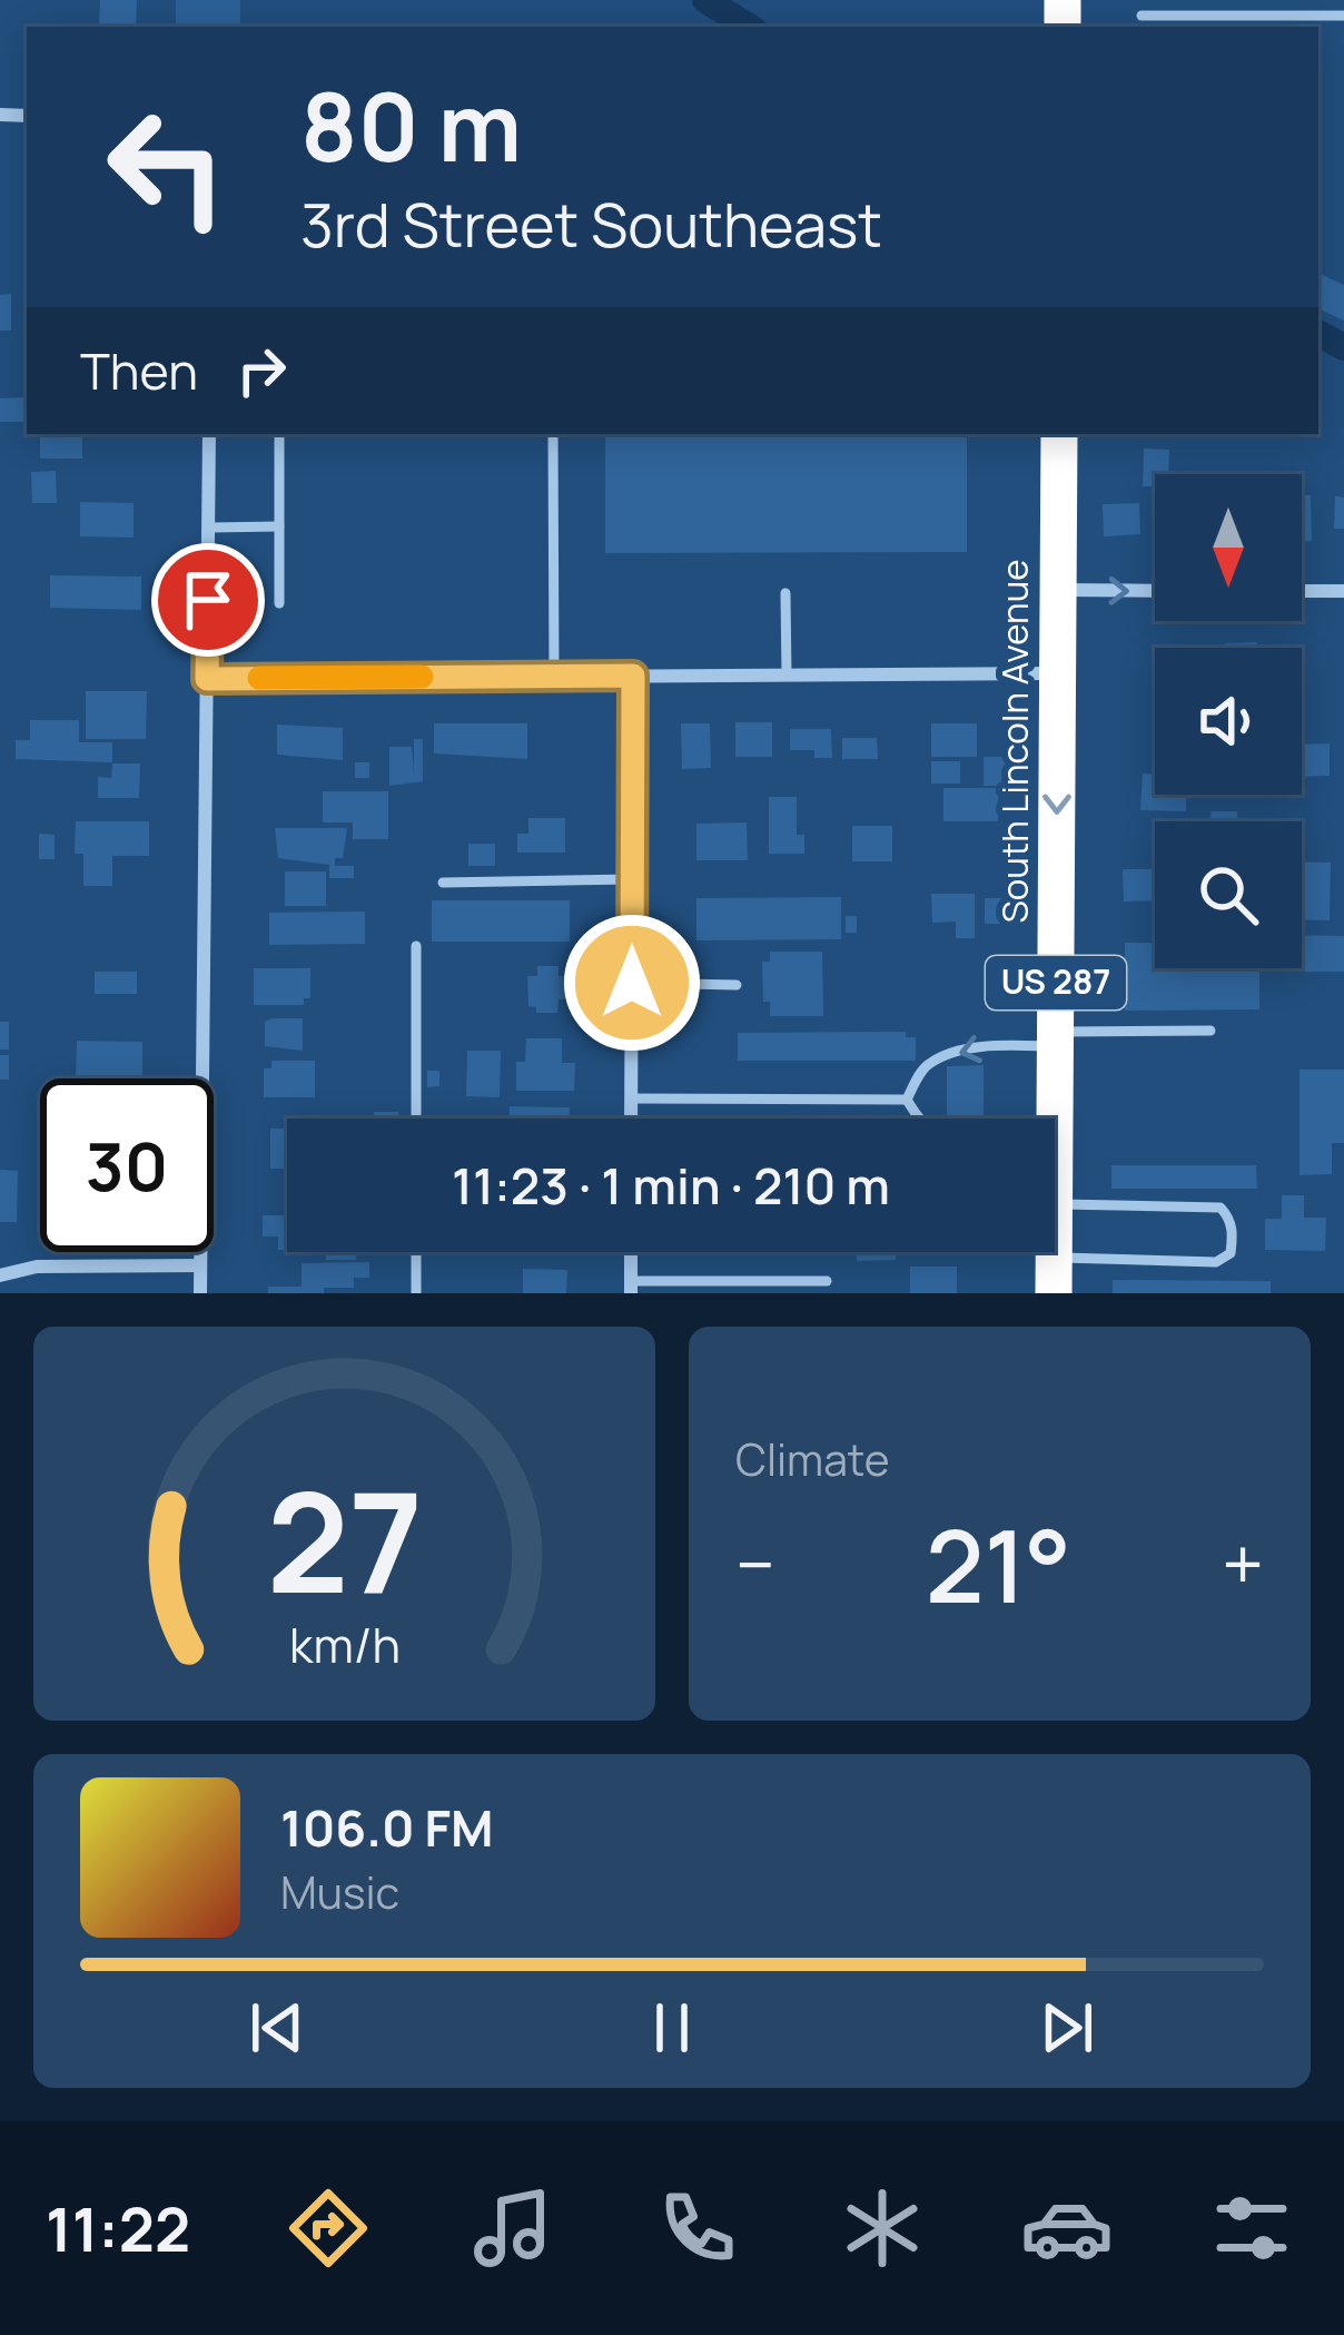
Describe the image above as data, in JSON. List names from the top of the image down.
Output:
{
  "streets": {
    "highway": ["South Lincoln Avenue", "US 287"]
  },
  "one_way": ["South Lincoln Avenue"],
  "north": "bottom",
  "page": {
    "turn": ["80 m", "3rd Street Southeast"],
    "then": "Then",
    "limit": "30",
    "trip": "11:23 · 1 min · 210 m",
    "tile": "Climate",
    "heat": ["−", "21°", "+"],
    "song": ["106.0 FM", "Music"],
    "tabs": "11:22",
    "gauge": ["27", "km/h"]
  }
}
